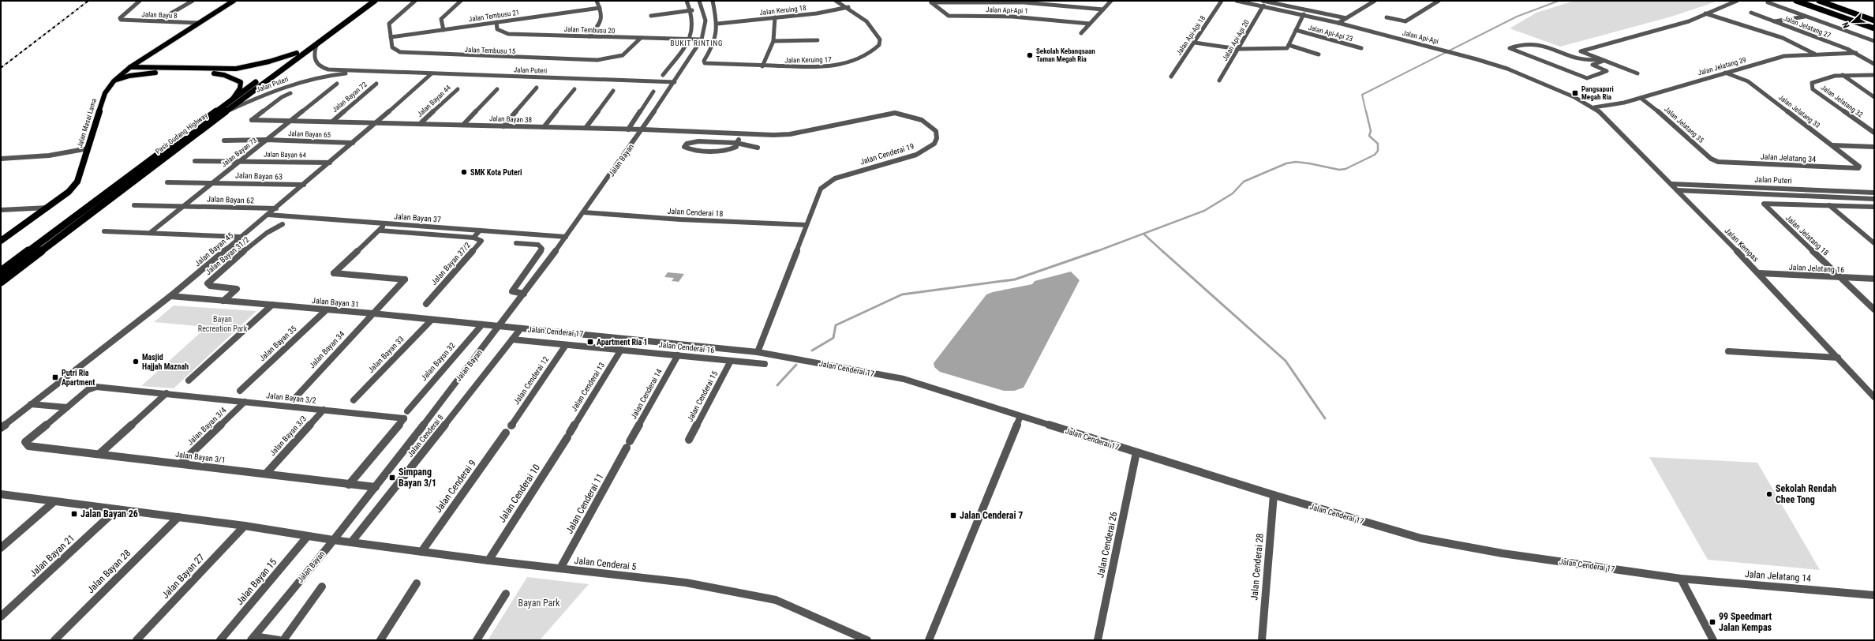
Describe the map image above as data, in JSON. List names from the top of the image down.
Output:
{
  "streets": {
    "highway": ["Pasir Gudang Highway"],
    "main road": ["Jalan Masai Lama"],
    "street": [
      "Jalan Keruing 18",
      "Jalan Api-Api 1",
      "Jalan Bayu 8",
      "Jalan Tembusu 21",
      "Jalan Jelatang 27",
      "Jalan Tembusu 20",
      "Jalan Api-Api 23",
      "Jalan Api-Api 18",
      "Jalan Api-Api",
      "Jalan Api-Api 20",
      "Jalan Tembusu 15",
      "Jalan Keruing 17",
      "Jalan Jelatang 39",
      "Jalan Puteri",
      "Jalan Bayan 72",
      "Jalan Bayan 44",
      "Jalan Jelatang 32",
      "Jalan Jelatang 33",
      "Jalan Bayan 38",
      "Jalan Jelatang 35",
      "Jalan Bayan 65",
      "Jalan Bayan 73",
      "Jalan Cenderai 19",
      "Jalan Bayan 64",
      "Jalan Jelatang 34",
      "Jalan Bayan",
      "Jalan Bayan 63",
      "Jalan Bayan 62",
      "Jalan Cenderai 18",
      "Jalan Bayan 37",
      "Jalan Jelatang 18",
      "Jalan Kempas",
      "Jalan Bayan 45",
      "Jalan Bayan 31/2",
      "Jalan Bayan 37/2",
      "Jalan Jelatang 16",
      "Jalan Bayan 31",
      "Jalan Cenderai 17",
      "Jalan Bayan 35",
      "Jalan Cenderai 16",
      "Jalan Bayan 34",
      "Jalan Bayan 33",
      "Jalan Bayan 32",
      "Jalan Cenderai 12",
      "Jalan Cenderai 13",
      "Jalan Cenderai 14",
      "Jalan Cenderai 15",
      "Jalan Bayan 3/2",
      "Jalan Bayan 3/4",
      "Jalan Bayan 3/3",
      "Jalan Cenderai 8",
      "Jalan Bayan 3/1",
      "Jalan Cenderai 9",
      "Jalan Cenderai 10",
      "Jalan Cenderai 11",
      "Jalan Cenderai 26",
      "Jalan Bayan 21",
      "Jalan Cenderai 5",
      "Jalan Cenderai 28",
      "Jalan Bayan 28",
      "Jalan Bayan 27",
      "Jalan Jelatang 14",
      "Jalan Bayan 15"
    ]
  },
  "crossings": [
    ["Jalan Keruing 18", "Jalan Keruing 17"],
    ["Jalan Bayu 8", "Jalan Masai Lama"],
    ["Jalan Tembusu 21", "Jalan Tembusu 20"],
    ["Jalan Tembusu 21", "Jalan Tembusu 15"],
    ["Jalan Jelatang 27", "Jalan Jelatang 39"],
    ["Jalan Tembusu 20", "Jalan Tembusu 15"],
    ["Jalan Tembusu 20", "Jalan Bayan"],
    ["Jalan Api-Api", "Jalan Api-Api 20"],
    ["Jalan Api-Api", "Jalan Jelatang 39"],
    ["Jalan Api-Api", "Jalan Kempas"],
    ["Jalan Jelatang 39", "Jalan Jelatang 33"],
    ["Jalan Jelatang 39", "Jalan Jelatang 35"],
    ["Jalan Jelatang 39", "Jalan Kempas"],
    ["Jalan Puteri", "Pasir Gudang Highway"],
    ["Jalan Puteri", "Jalan Bayan"],
    ["Jalan Puteri", "Jalan Kempas"],
    ["Jalan Puteri", "Jalan Bayan 45"],
    ["Jalan Bayan 72", "Jalan Bayan 38"],
    ["Jalan Bayan 44", "Jalan Bayan 38"],
    ["Jalan Jelatang 33", "Jalan Jelatang 34"],
    ["Jalan Bayan 38", "Jalan Bayan 73"],
    ["Jalan Bayan 38", "Jalan Cenderai 19"],
    ["Jalan Bayan 38", "Jalan Bayan"],
    ["Jalan Bayan 38", "Jalan Bayan 45"],
    ["Jalan Jelatang 35", "Jalan Jelatang 34"],
    ["Jalan Bayan 65", "Jalan Bayan 73"],
    ["Jalan Bayan 65", "Jalan Bayan 45"],
    ["Jalan Bayan 73", "Jalan Bayan 64"],
    ["Jalan Bayan 73", "Jalan Bayan 63"],
    ["Jalan Bayan 73", "Jalan Bayan 62"],
    ["Jalan Cenderai 19", "Jalan Bayan"],
    ["Jalan Cenderai 19", "Jalan Cenderai 18"],
    ["Jalan Cenderai 19", "Jalan Cenderai 17"],
    ["Jalan Bayan 64", "Jalan Bayan 45"],
    ["Jalan Bayan", "Jalan Cenderai 18"],
    ["Jalan Bayan", "Jalan Bayan 37"],
    ["Jalan Bayan", "Jalan Bayan 31"],
    ["Jalan Bayan", "Jalan Cenderai 17"],
    ["Jalan Bayan", "Jalan Bayan 3/1"],
    ["Jalan Bayan", "Jalan Cenderai 5"],
    ["Jalan Bayan 63", "Jalan Bayan 45"],
    ["Jalan Bayan 62", "Jalan Bayan 45"],
    ["Jalan Bayan 37", "Jalan Bayan 45"],
    ["Jalan Bayan 37", "Jalan Bayan 34"],
    ["Jalan Jelatang 18", "Jalan Jelatang 16"],
    ["Jalan Kempas", "Jalan Jelatang 16"],
    ["Jalan Bayan 45", "Jalan Bayan 31"],
    ["Jalan Bayan 31/2", "Jalan Bayan 31"],
    ["Jalan Bayan 31", "Jalan Cenderai 17"],
    ["Jalan Bayan 31", "Jalan Bayan 35"],
    ["Jalan Bayan 31", "Jalan Bayan 34"],
    ["Jalan Bayan 31", "Jalan Bayan 33"],
    ["Jalan Bayan 31", "Jalan Bayan 32"],
    ["Jalan Cenderai 17", "Jalan Cenderai 8"],
    ["Jalan Cenderai 17", "Jalan Cenderai 26"],
    ["Jalan Cenderai 17", "Jalan Cenderai 28"],
    ["Jalan Cenderai 17", "Jalan Jelatang 14"],
    ["Jalan Cenderai 16", "Jalan Cenderai 12"],
    ["Jalan Cenderai 16", "Jalan Cenderai 13"],
    ["Jalan Cenderai 16", "Jalan Cenderai 14"],
    ["Jalan Cenderai 16", "Jalan Cenderai 15"],
    ["Jalan Cenderai 16", "Jalan Cenderai 8"],
    ["Jalan Cenderai 13", "Jalan Cenderai 10"],
    ["Jalan Cenderai 14", "Jalan Cenderai 11"],
    ["Jalan Bayan 3/2", "Jalan Bayan 3/4"],
    ["Jalan Bayan 3/2", "Jalan Bayan 3/3"],
    ["Jalan Bayan 3/2", "Jalan Bayan 3/1"],
    ["Jalan Bayan 3/4", "Jalan Bayan 3/1"],
    ["Jalan Bayan 3/3", "Jalan Bayan 3/1"],
    ["Jalan Cenderai 8", "Jalan Cenderai 5"],
    ["Jalan Cenderai 9", "Jalan Cenderai 5"],
    ["Jalan Cenderai 10", "Jalan Cenderai 5"],
    ["Jalan Cenderai 11", "Jalan Cenderai 5"]
  ],
  "districts": ["BUKIT RINTING"],
  "parks": ["Bayan Recreation Park", "Bayan Park"],
  "places": {
    "other": [
      "Sekolah Kebangsaan Taman Megah Ria",
      "SMK Kota Puteri",
      "Masjid Hajjah Maznah",
      "Sekolah Rendah Chee Tong"
    ],
    "transit": [
      "Pangsapuri Megah Ria",
      "Apartment Ria 1",
      "Putri Ria Apartment",
      "Simpang Bayan 3/1",
      "Jalan Bayan 26",
      "Jalan Cenderai 7",
      "99 Speedmart Jalan Kempas"
    ]
  },
  "north": "bottom left"
}
